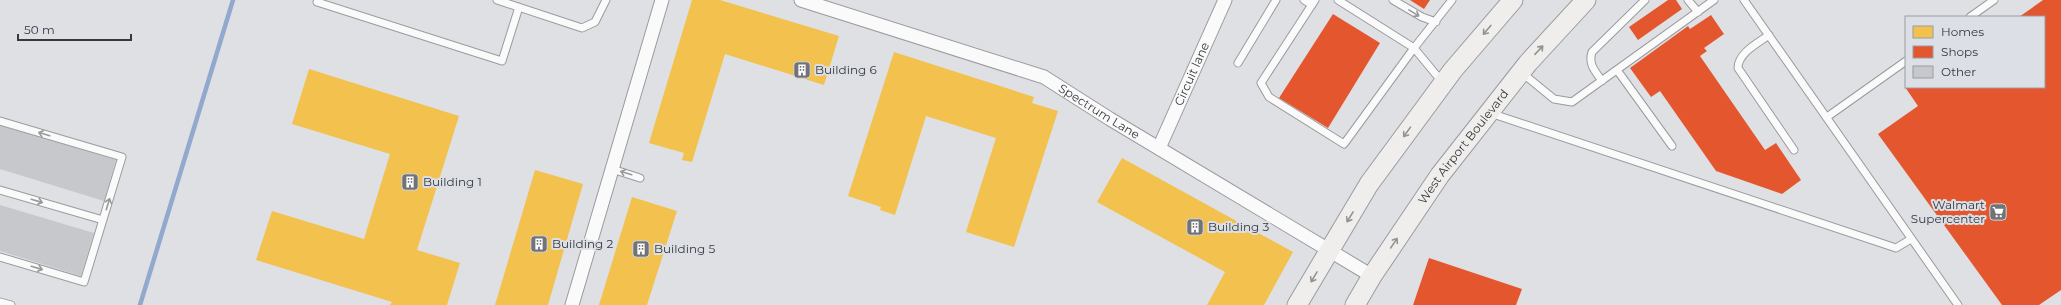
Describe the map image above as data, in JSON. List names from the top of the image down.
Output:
{
  "streets": {
    "main road": ["West Airport Boulevard"],
    "street": ["Circuit lane", "Spectrum Lane"]
  },
  "crossings": [
    ["Circuit lane", "Spectrum Lane"],
    ["Spectrum Lane", "West Airport Boulevard"]
  ],
  "places": {
    "building": [
      "Building 6",
      "Building 1",
      "Building 3",
      "Building 2",
      "Building 5"
    ],
    "supermarket": ["Walmart Supercenter"]
  },
  "legend": ["Homes", "Shops", "Other"],
  "scale_bar": "50 m"
}
